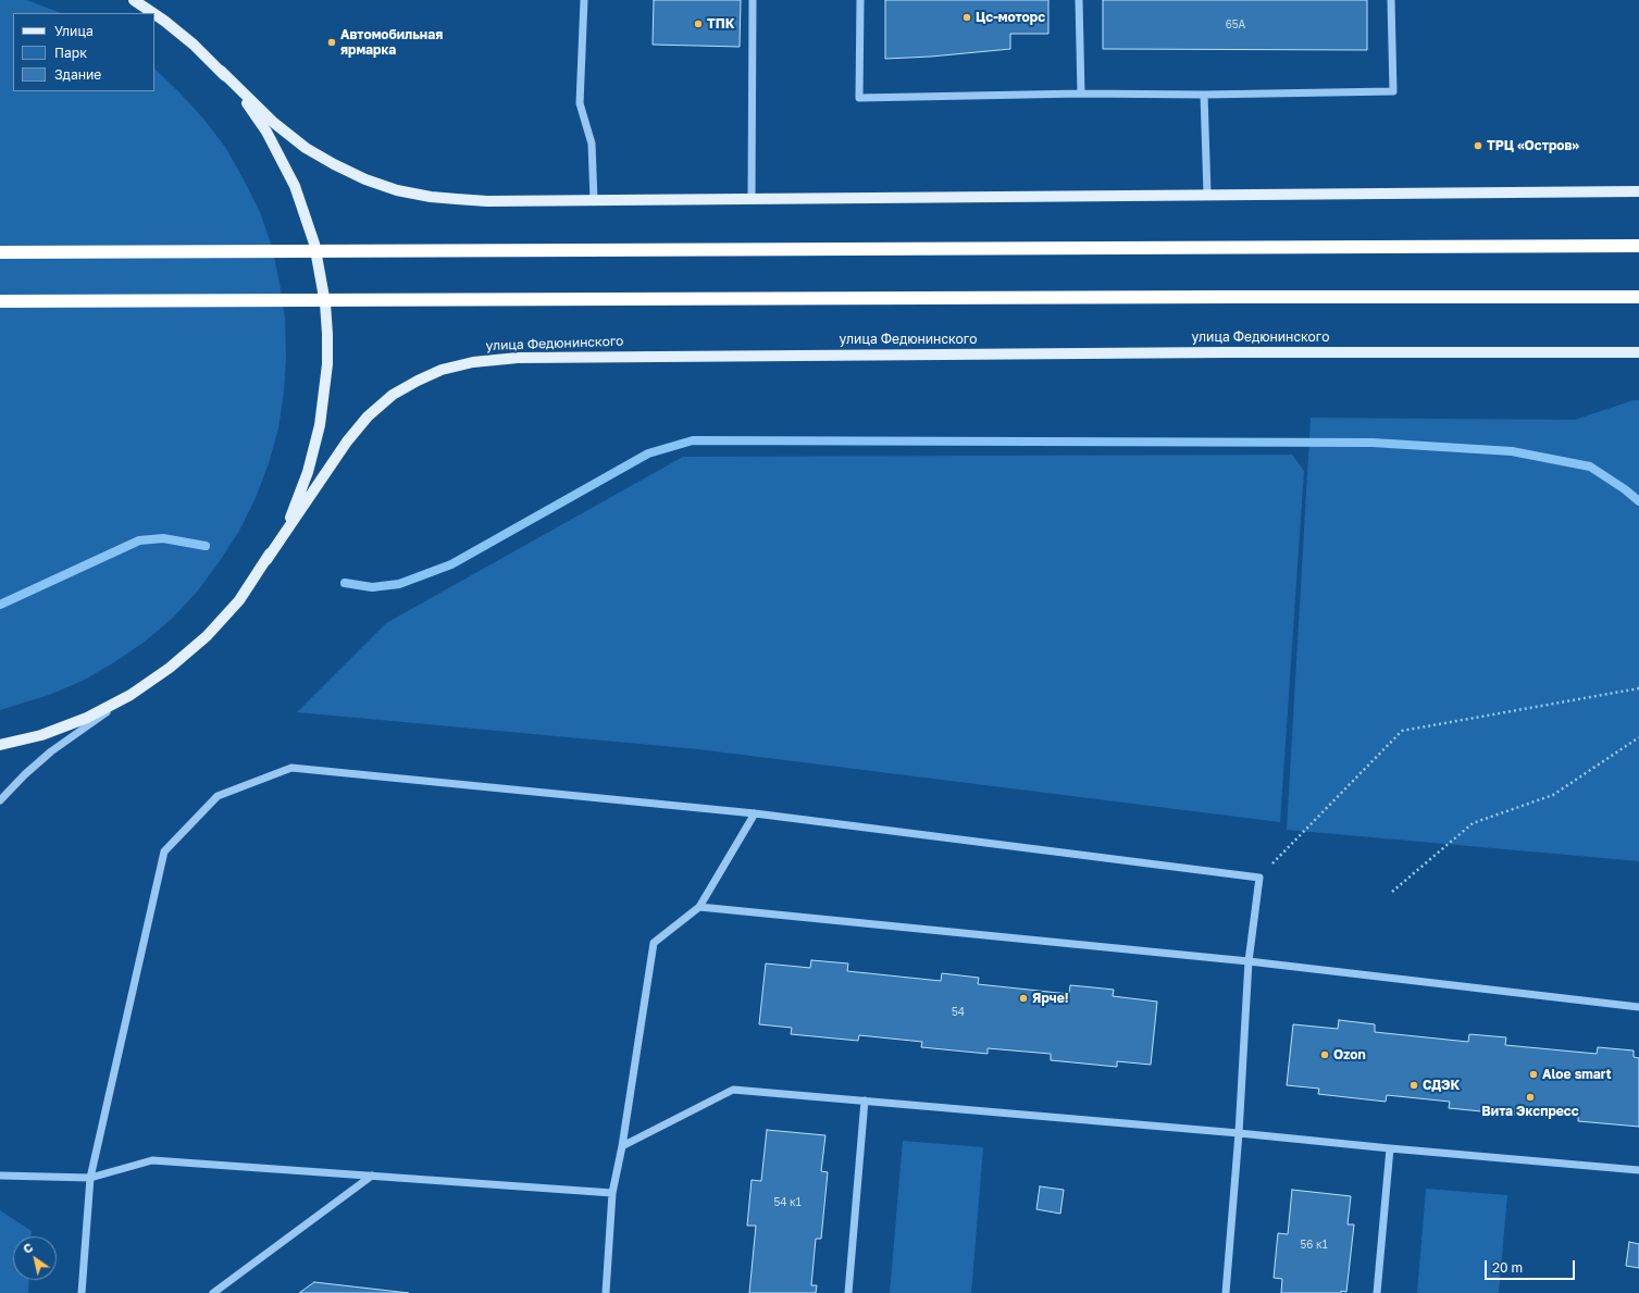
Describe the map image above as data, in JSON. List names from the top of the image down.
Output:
{
  "streets": {
    "main road": ["улица Федюнинского"]
  },
  "places": [
    "Цс-моторс",
    "ТПК",
    "Автомобильная ярмарка",
    "ТРЦ «Остров»",
    "Ярче!",
    "Ozon",
    "Aloe smart",
    "СДЭК",
    "Вита Экспресс"
  ],
  "house_numbers": [
    "65А",
    "54",
    "54 к1",
    "56 к1"
  ],
  "legend": ["Улица", "Парк", "Здание"],
  "scale_bar": "20 m",
  "north": "top left"
}
